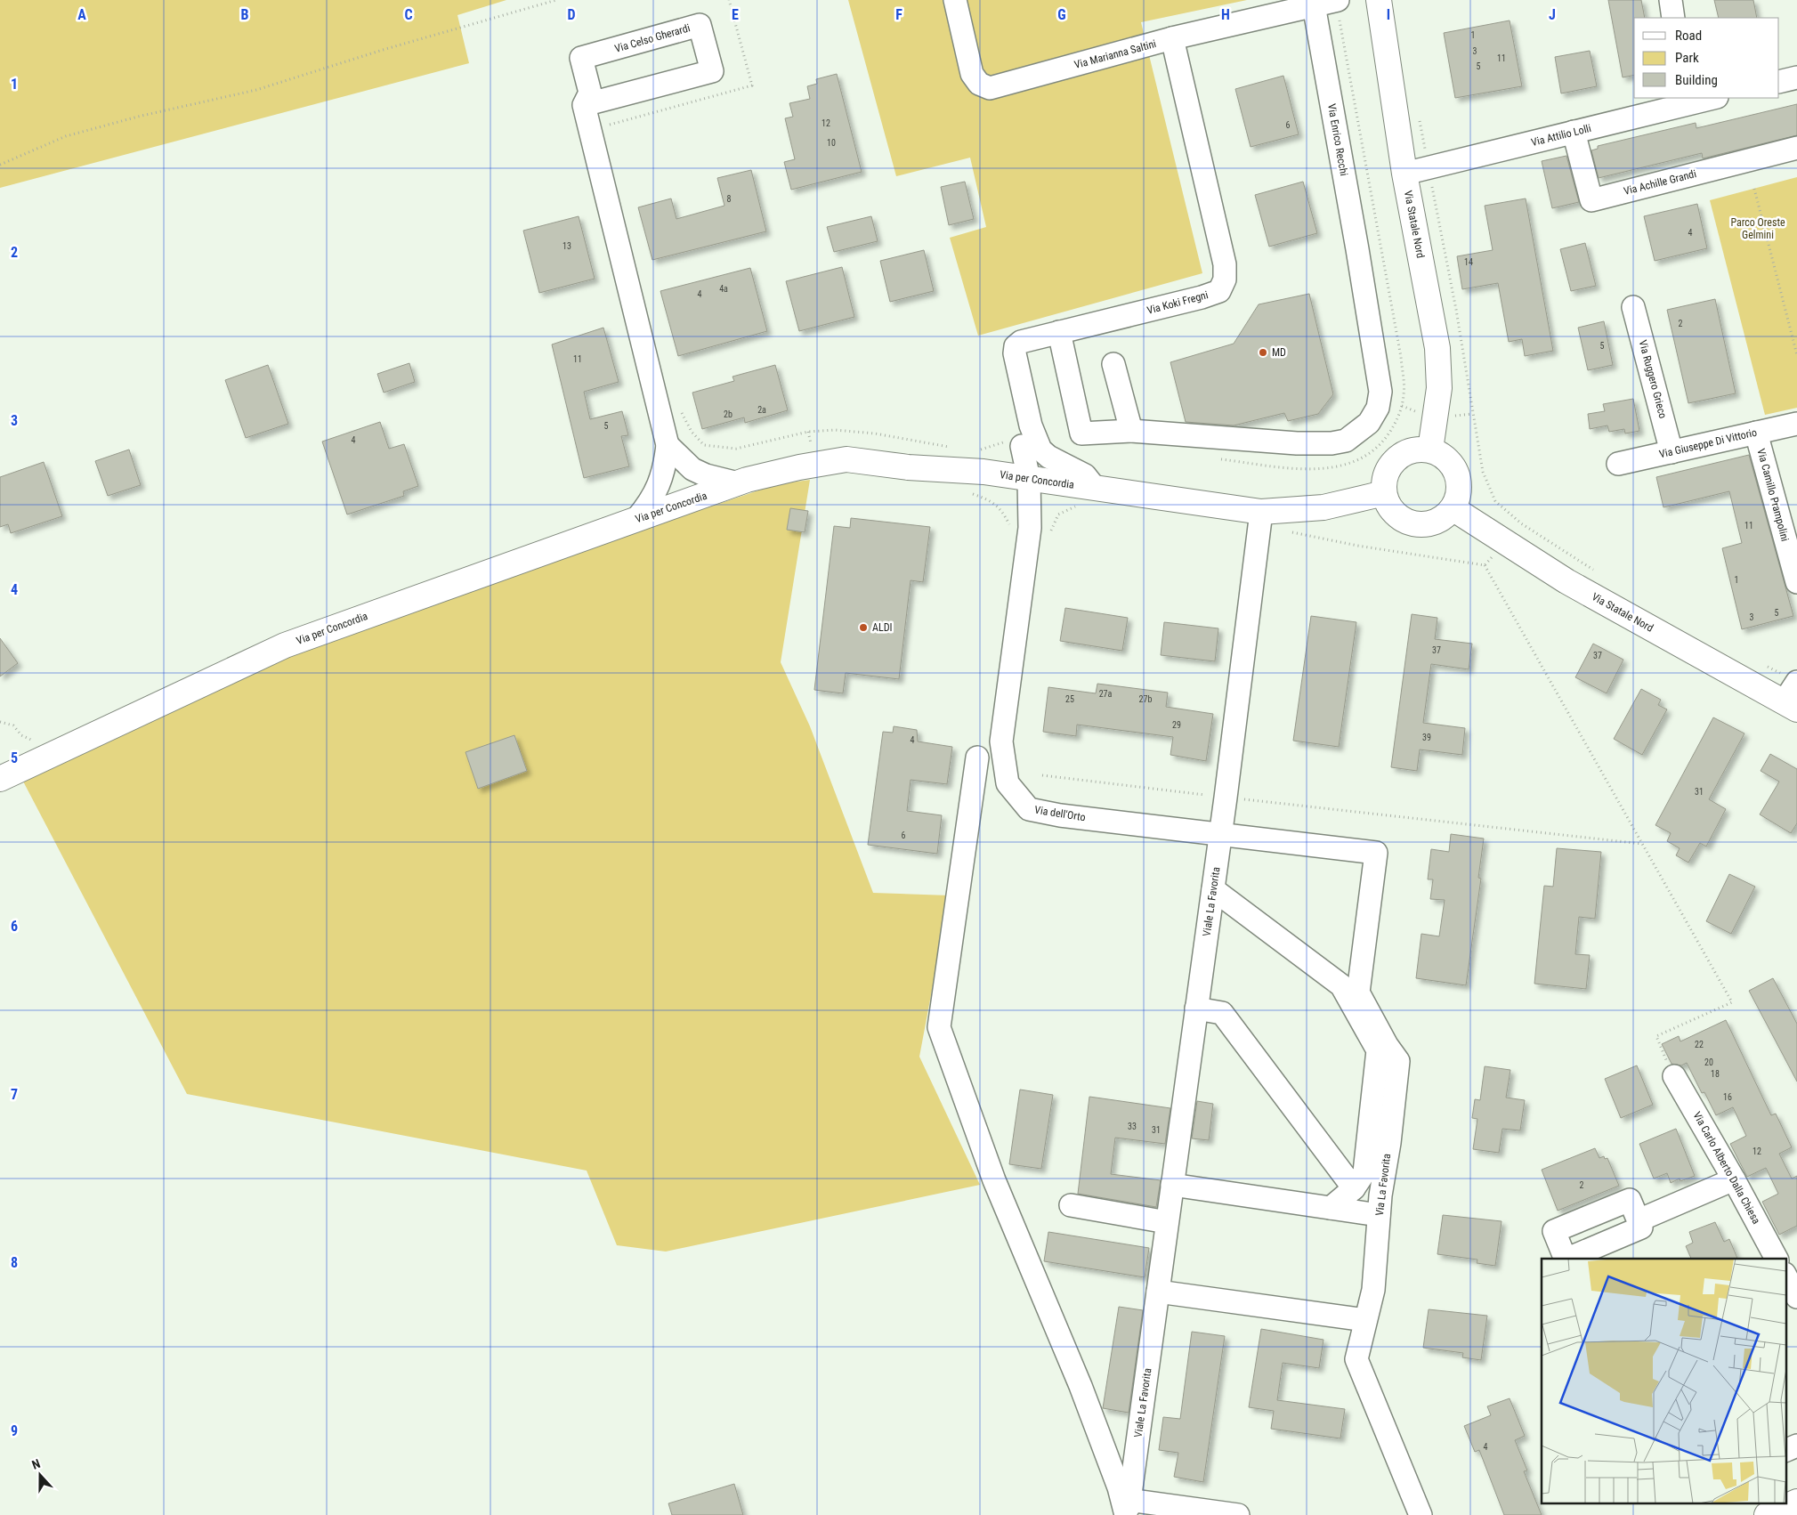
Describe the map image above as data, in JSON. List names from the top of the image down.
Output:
{
  "streets": {
    "main road": ["Via Statale Nord", "Via per Concordia"],
    "street": [
      "Via Celso Gherardi",
      "Via Marianna Saltini",
      "Via Attilio Lolli",
      "Via Enrico Recchi",
      "Via Achille Grandi",
      "Via Koki Fregni",
      "Via Ruggero Grieco",
      "Via Giuseppe Di Vittorio",
      "Via Camillo Prampolini",
      "Via dell'Orto",
      "Viale La Favorita",
      "Via Carlo Alberto Dalla Chiesa",
      "Via La Favorita"
    ]
  },
  "crossings": [
    ["Via Celso Gherardi", "Via per Concordia"],
    ["Via Marianna Saltini", "Via Enrico Recchi"],
    ["Via Marianna Saltini", "Via Koki Fregni"],
    ["Via Attilio Lolli", "Via Achille Grandi"],
    ["Via Attilio Lolli", "Via Statale Nord"],
    ["Via Enrico Recchi", "Via Koki Fregni"],
    ["Via Statale Nord", "Via per Concordia"],
    ["Via Koki Fregni", "Via dell'Orto"],
    ["Via Ruggero Grieco", "Via Giuseppe Di Vittorio"],
    ["Via Giuseppe Di Vittorio", "Via Camillo Prampolini"],
    ["Via per Concordia", "Via dell'Orto"],
    ["Via per Concordia", "Viale La Favorita"],
    ["Via dell'Orto", "Viale La Favorita"],
    ["Via dell'Orto", "Via La Favorita"]
  ],
  "parks": ["Parco Oreste Gelmini"],
  "places": ["MD", "ALDI"],
  "house_numbers": [
    "1",
    "3",
    "11",
    "5",
    "12",
    "6",
    "10",
    "8",
    "4",
    "13",
    "14",
    "4a",
    "4",
    "2",
    "5",
    "11",
    "2a",
    "2b",
    "5",
    "4",
    "11",
    "1",
    "5",
    "3",
    "37",
    "37",
    "27a",
    "25",
    "27b",
    "29",
    "39",
    "4",
    "31",
    "6",
    "22",
    "20",
    "18",
    "16",
    "33",
    "31",
    "12",
    "2",
    "4"
  ],
  "legend": ["Road", "Park", "Building"],
  "north": "top",
  "grid": {
    "columns": [
      "A",
      "B",
      "C",
      "D",
      "E",
      "F",
      "G",
      "H",
      "I",
      "J"
    ],
    "rows": [
      "1",
      "2",
      "3",
      "4",
      "5",
      "6",
      "7",
      "8",
      "9"
    ]
  }
}
